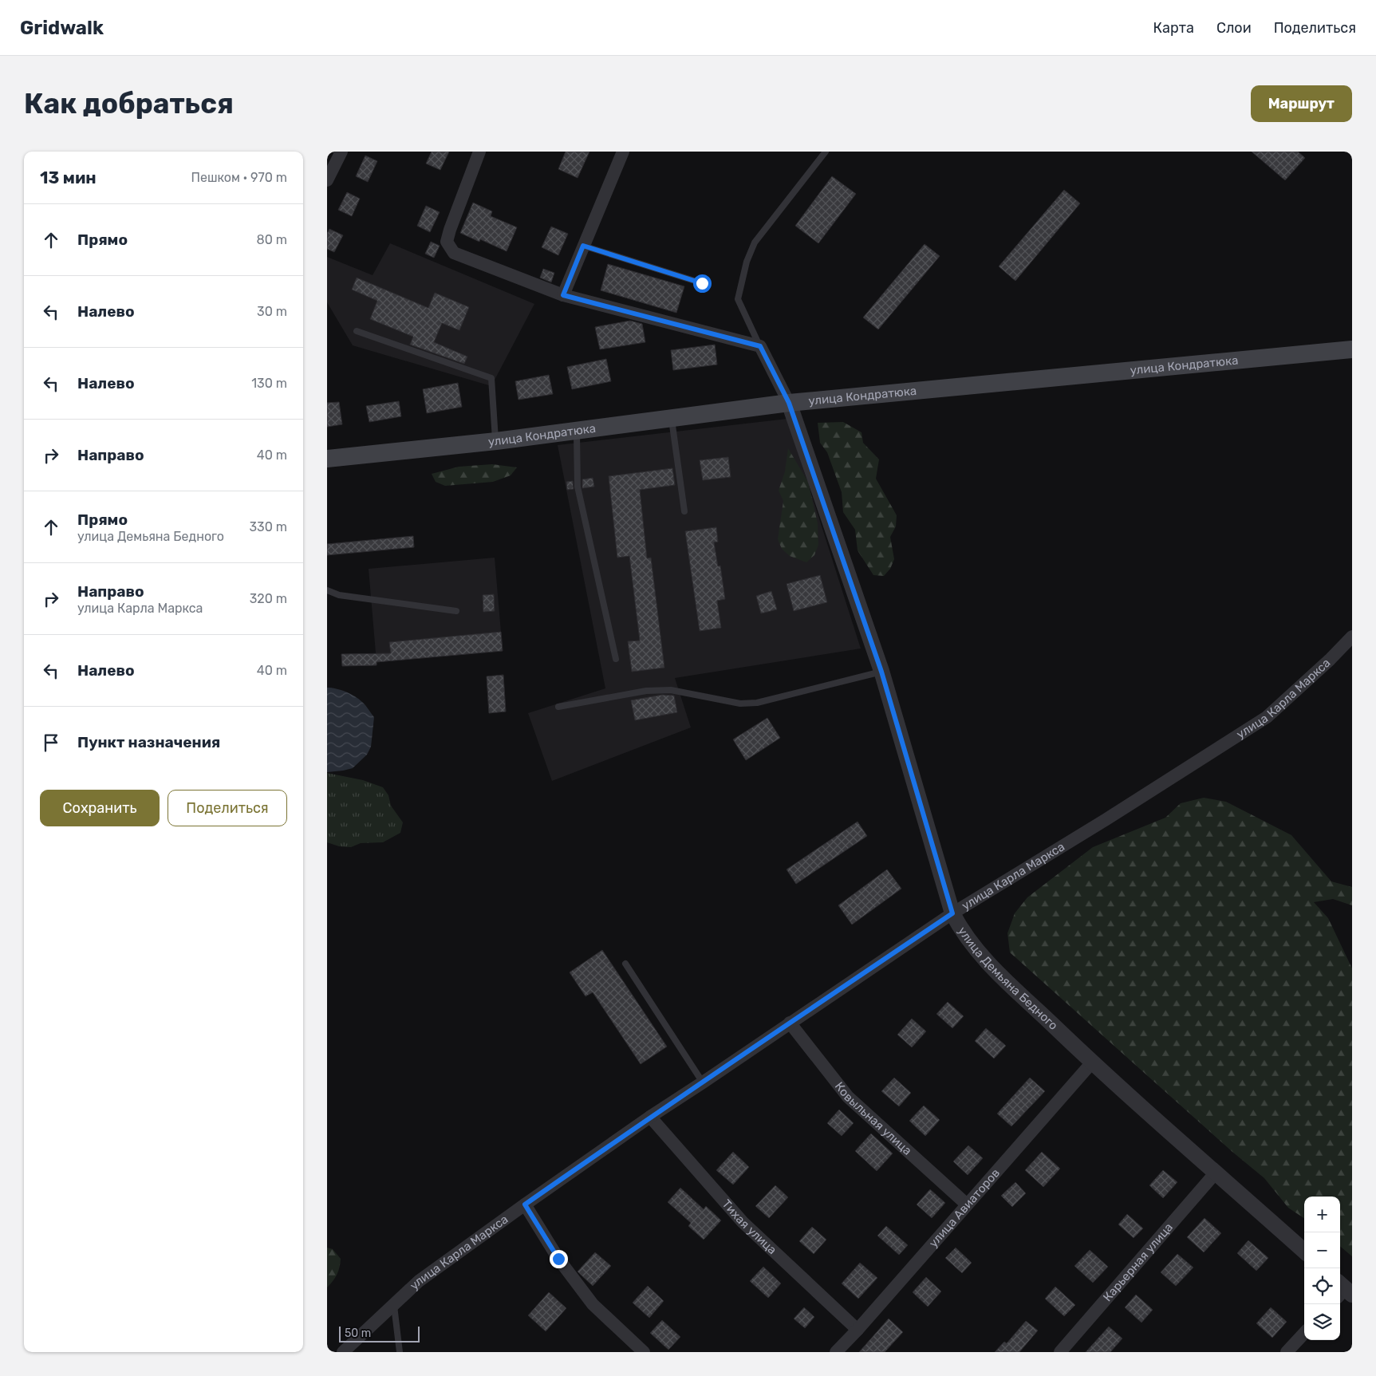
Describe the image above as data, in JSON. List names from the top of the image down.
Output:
{
  "streets": {
    "main road": ["улица Кондратюка"],
    "street": [
      "улица Карла Маркса",
      "улица Демьяна Бедного",
      "Ковыльная улица",
      "улица Авиаторов",
      "Тихая улица",
      "Карьерная улица"
    ]
  },
  "crossings": [
    ["улица Кондратюка", "улица Демьяна Бедного"],
    ["улица Карла Маркса", "улица Демьяна Бедного"],
    ["улица Карла Маркса", "Ковыльная улица"],
    ["улица Карла Маркса", "Тихая улица"],
    ["улица Демьяна Бедного", "улица Авиаторов"],
    ["улица Демьяна Бедного", "Карьерная улица"],
    ["Ковыльная улица", "улица Авиаторов"],
    ["улица Авиаторов", "Тихая улица"]
  ],
  "scale_bar": "50 m",
  "page": {
    "header": "Gridwalk",
    "nav": ["Карта", "Слои", "Поделиться"],
    "buttons": [
      "Маршрут",
      ["Сохранить", "Поделиться"]
    ],
    "title": "Как добраться",
    "heading": ["13 мин", "Пешком · 970 m"],
    "list": [
      ["Прямо", "80 m"],
      ["Налево", "30 m"],
      ["Налево", "130 m"],
      ["Направо", "40 m"],
      ["Прямо", "улица Демьяна Бедного", "330 m"],
      ["Направо", "улица Карла Маркса", "320 m"],
      ["Налево", "40 m"],
      "Пункт назначения"
    ],
    "map_buttons": ["+", "−"],
    "scale": "50 m"
  }
}
